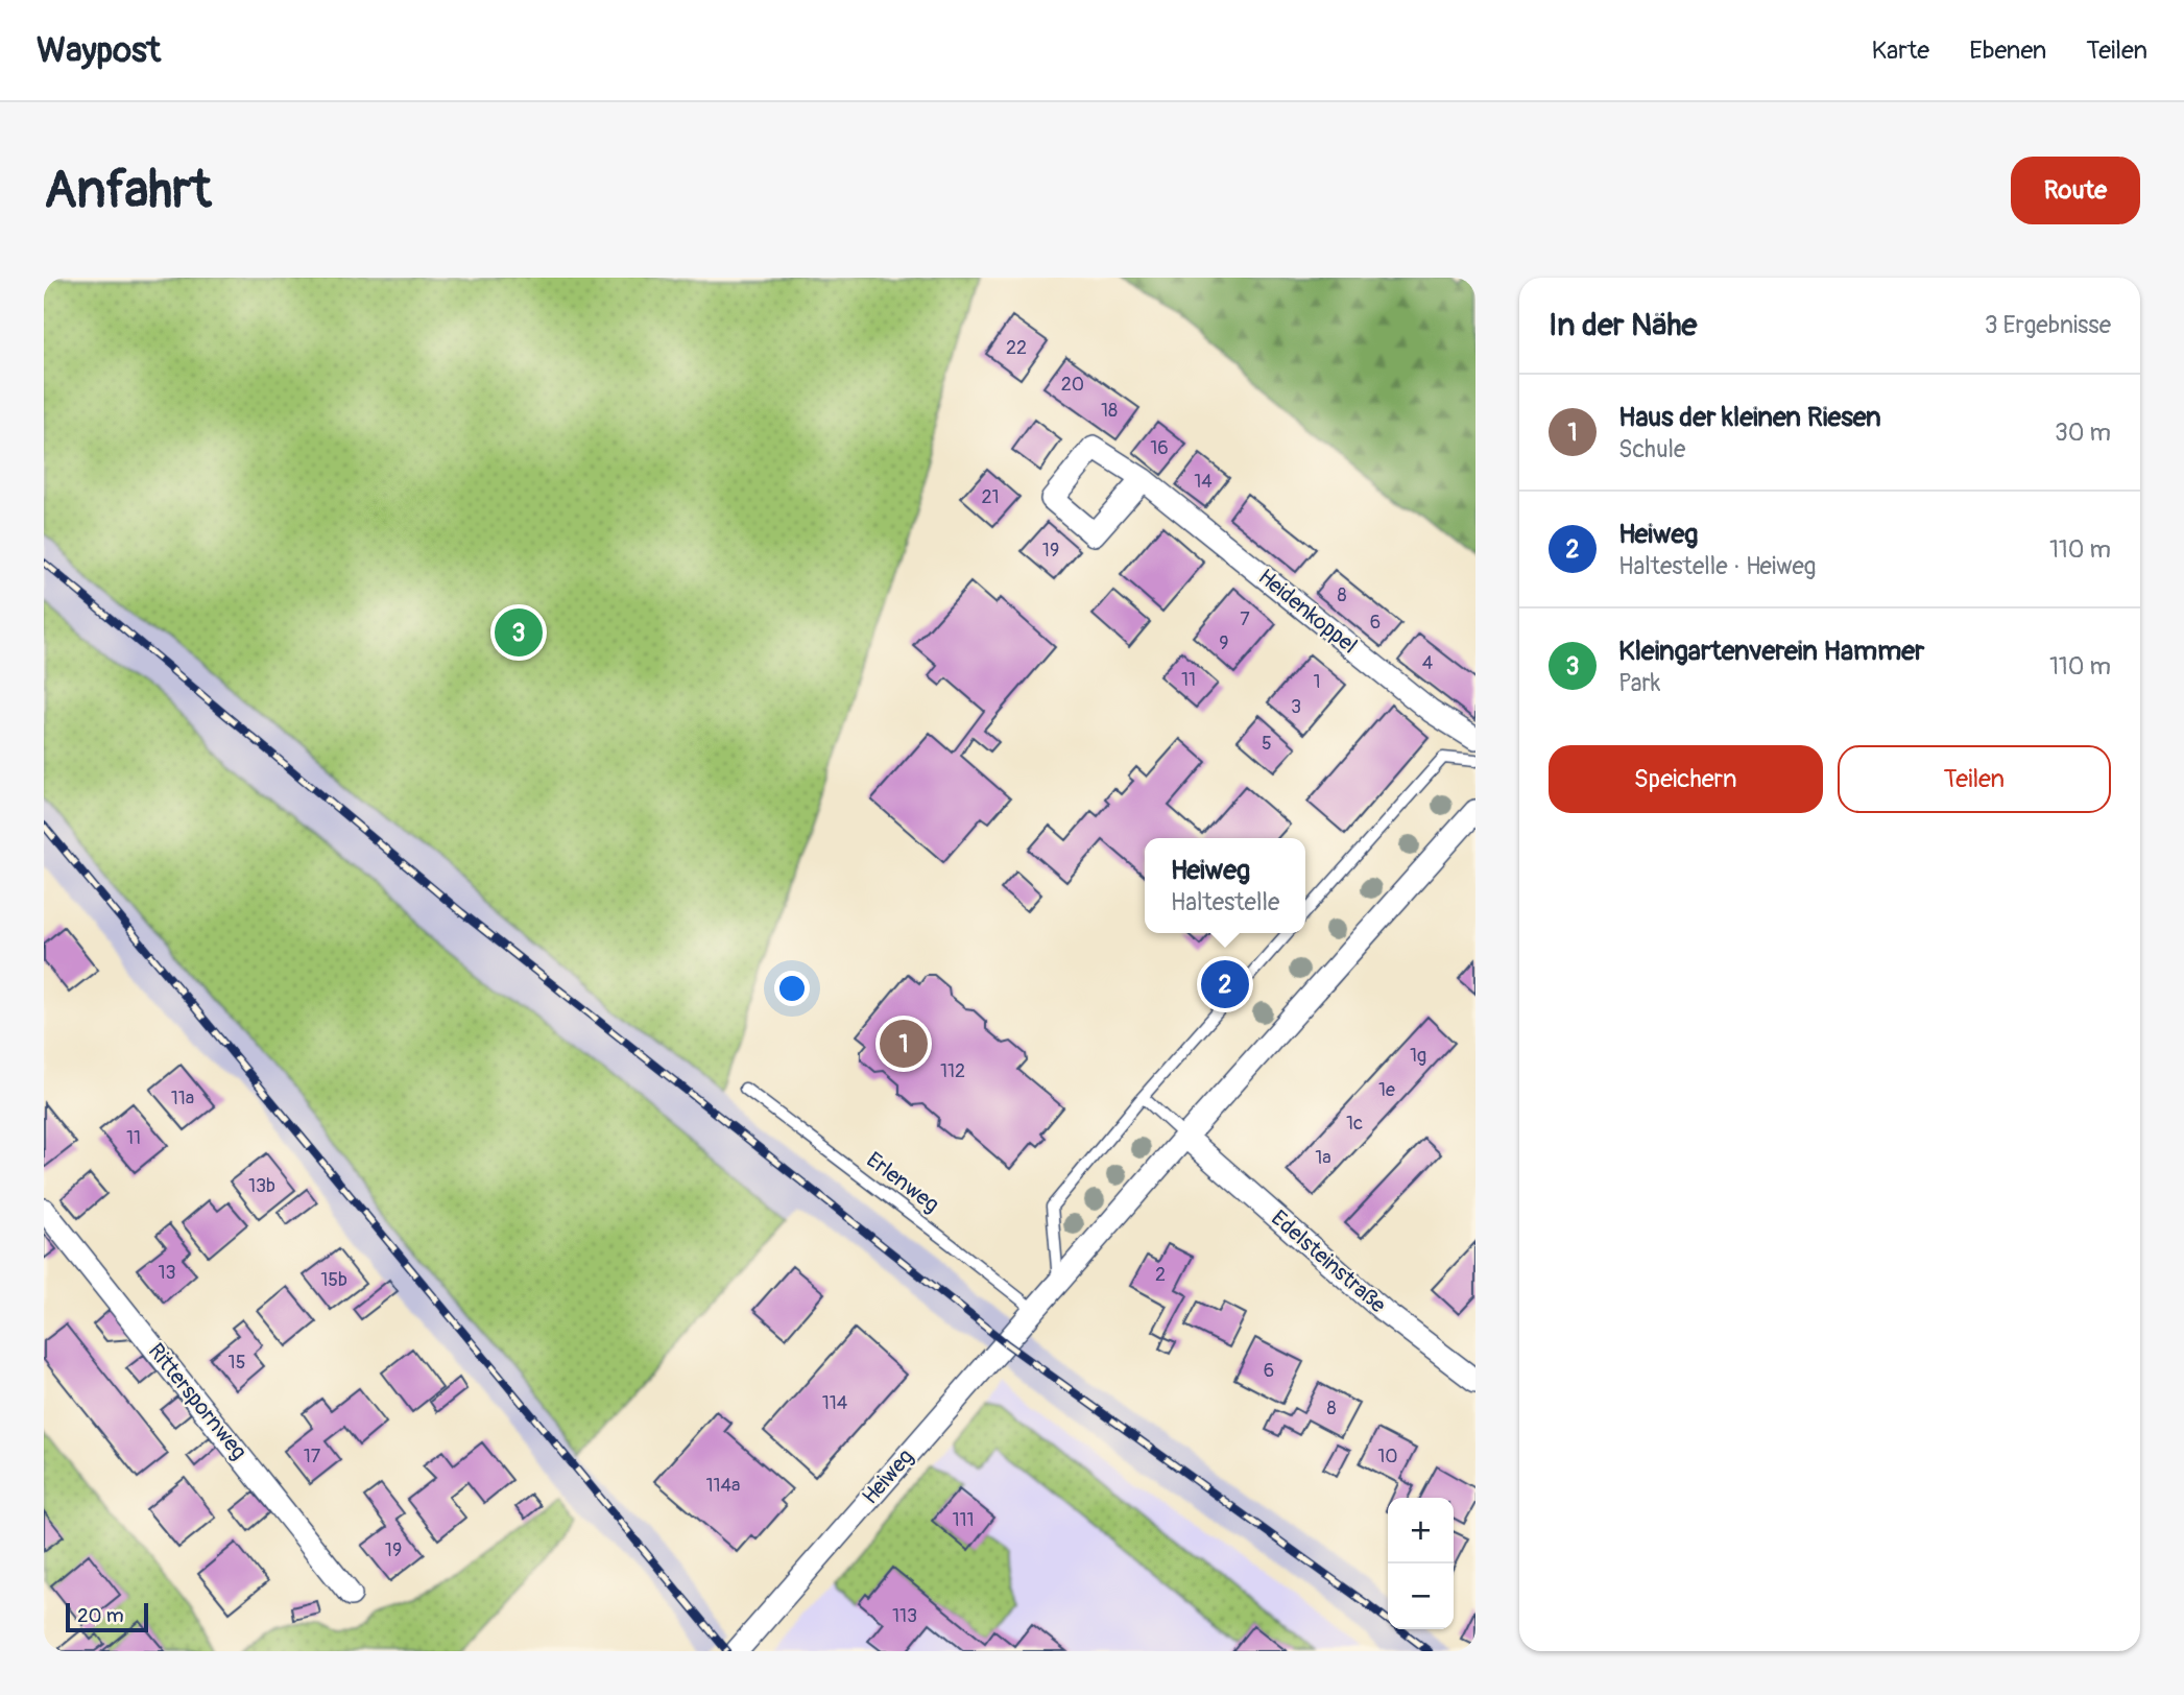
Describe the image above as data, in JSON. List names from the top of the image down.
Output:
{
  "streets": {
    "street": [
      "Heidenkoppel",
      "Edelsteinstraße",
      "Ritterspornweg",
      "Heiweg"
    ],
    "lane": ["Erlenweg"]
  },
  "crossings": [
    ["Erlenweg", "Heiweg"],
    ["Edelsteinstraße", "Heiweg"]
  ],
  "house_numbers": [
    "22",
    "20",
    "18",
    "16",
    "14",
    "21",
    "19",
    "8",
    "7",
    "6",
    "9",
    "4",
    "11",
    "1",
    "3",
    "5",
    "1g",
    "112",
    "1e",
    "11a",
    "1c",
    "11",
    "1a",
    "13b",
    "13",
    "2",
    "15b",
    "15",
    "6",
    "114",
    "8",
    "17",
    "10",
    "114a",
    "111",
    "19",
    "113"
  ],
  "scale_bar": "20 m",
  "page": {
    "header": "Waypost",
    "nav": ["Karte", "Ebenen", "Teilen"],
    "buttons": [
      "Route",
      ["Speichern", "Teilen"]
    ],
    "title": "Anfahrt",
    "heading": ["In der Nähe", "3 Ergebnisse"],
    "list": [
      {
        "mark": "1",
        "name": "Haus der kleinen Riesen",
        "note": "Schule",
        "value": "30 m"
      },
      {
        "mark": "2",
        "name": "Heiweg",
        "note": "Haltestelle · Heiweg",
        "value": "110 m"
      },
      {
        "mark": "3",
        "name": "Kleingartenverein Hammer",
        "note": "Park",
        "value": "110 m"
      }
    ],
    "pins": ["3", "2", "1"],
    "popup": ["Heiweg", "Haltestelle"],
    "map_buttons": ["+", "−"],
    "scale": "20 m"
  }
}
